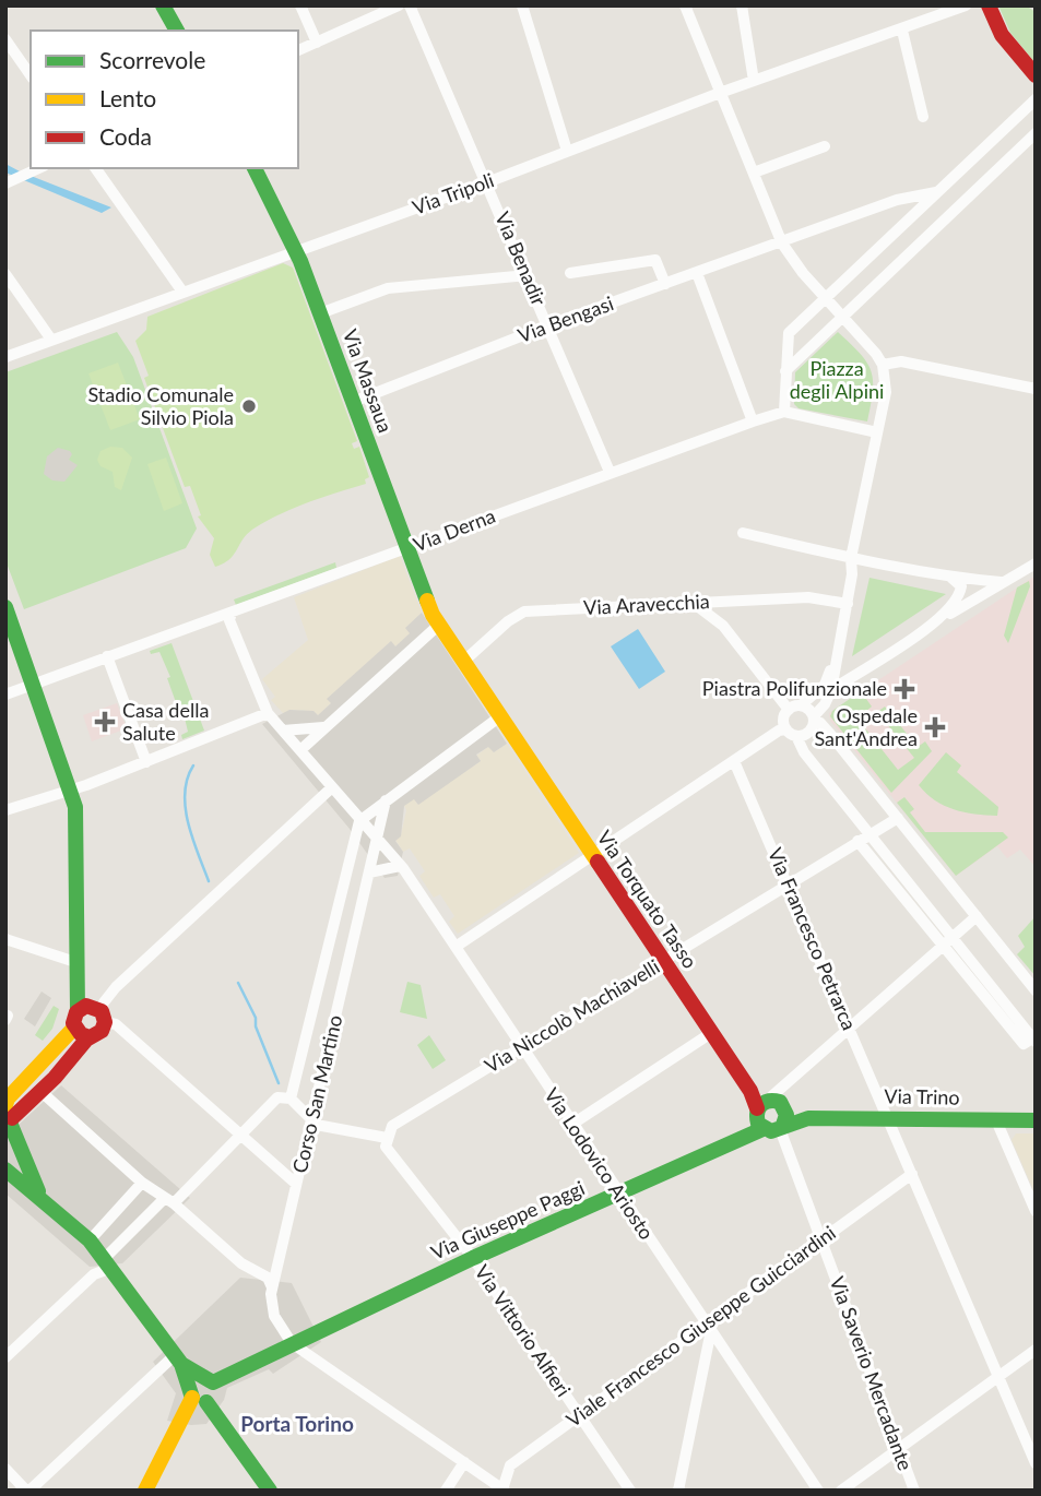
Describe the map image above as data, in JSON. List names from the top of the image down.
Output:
{
  "streets": {
    "main road": [
      "Via Massaua",
      "Via Torquato Tasso",
      "Via Trino",
      "Via Giuseppe Paggi"
    ],
    "street": [
      "Via Tripoli",
      "Via Benadir",
      "Via Bengasi",
      "Via Derna",
      "Via Aravecchia",
      "Via Francesco Petrarca",
      "Via Niccolò Machiavelli",
      "Corso San Martino",
      "Via Lodovico Ariosto",
      "Viale Francesco Giuseppe Guicciardini",
      "Via Vittorio Alfieri",
      "Via Saverio Mercadante"
    ]
  },
  "crossings": [
    ["Via Tripoli", "Via Benadir"],
    ["Via Tripoli", "Via Massaua"],
    ["Via Benadir", "Via Bengasi"],
    ["Via Benadir", "Via Derna"],
    ["Via Bengasi", "Via Massaua"],
    ["Via Massaua", "Via Derna"],
    ["Via Massaua", "Via Aravecchia"],
    ["Via Massaua", "Via Torquato Tasso"],
    ["Via Derna", "Via Lodovico Ariosto"],
    ["Via Aravecchia", "Via Torquato Tasso"],
    ["Via Torquato Tasso", "Via Niccolò Machiavelli"],
    ["Via Torquato Tasso", "Via Trino"],
    ["Via Torquato Tasso", "Via Giuseppe Paggi"],
    ["Via Francesco Petrarca", "Via Niccolò Machiavelli"],
    ["Via Francesco Petrarca", "Via Trino"],
    ["Via Francesco Petrarca", "Viale Francesco Giuseppe Guicciardini"],
    ["Via Niccolò Machiavelli", "Via Lodovico Ariosto"],
    ["Via Niccolò Machiavelli", "Via Vittorio Alfieri"],
    ["Corso San Martino", "Via Lodovico Ariosto"],
    ["Corso San Martino", "Via Giuseppe Paggi"],
    ["Via Trino", "Via Giuseppe Paggi"],
    ["Via Trino", "Via Saverio Mercadante"],
    ["Via Lodovico Ariosto", "Via Giuseppe Paggi"],
    ["Via Lodovico Ariosto", "Viale Francesco Giuseppe Guicciardini"],
    ["Via Giuseppe Paggi", "Via Vittorio Alfieri"],
    ["Viale Francesco Giuseppe Guicciardini", "Via Vittorio Alfieri"],
    ["Viale Francesco Giuseppe Guicciardini", "Via Saverio Mercadante"]
  ],
  "districts": ["Porta Torino"],
  "parks": ["Piazza degli Alpini"],
  "places": {
    "other": ["Stadio Comunale Silvio Piola"],
    "health": ["Piastra Polifunzionale", "Casa della Salute", "Ospedale Sant'Andrea"]
  },
  "legend": ["Scorrevole", "Lento", "Coda"]
}
